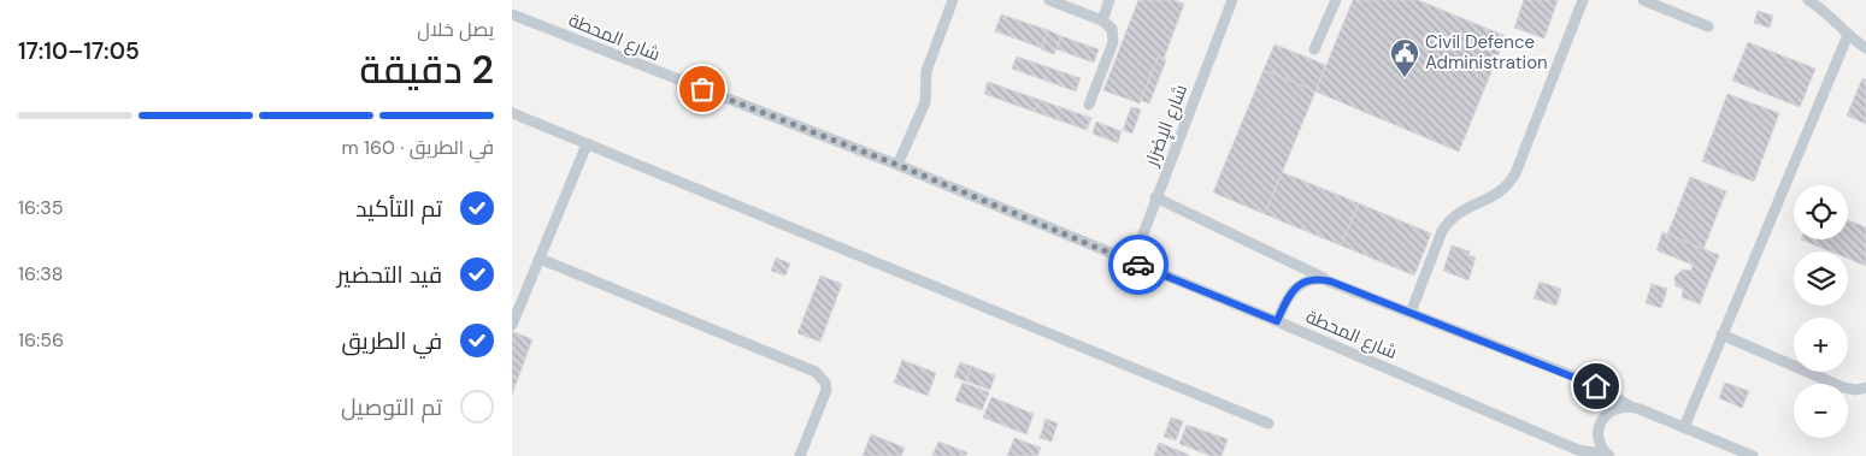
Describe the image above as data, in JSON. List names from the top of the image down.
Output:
{
  "streets": {
    "lane": ["شارع المحطة", "شارع الإِصْرَار"]
  },
  "crossings": [
    ["شارع المحطة", "شارع الإِصْرَار"]
  ],
  "places": {
    "public building": ["Civil Defence Administration"]
  },
  "page": {
    "heading": ["2 دقيقة", "يصل خلال", "17:05–17:10"],
    "bar": "في الطريق · 160 m",
    "list": [
      ["تم التأكيد", "16:35"],
      ["قيد التحضير", "16:38"],
      ["في الطريق", "16:56"],
      "تم التوصيل"
    ],
    "map_buttons": ["+", "−"]
  }
}
